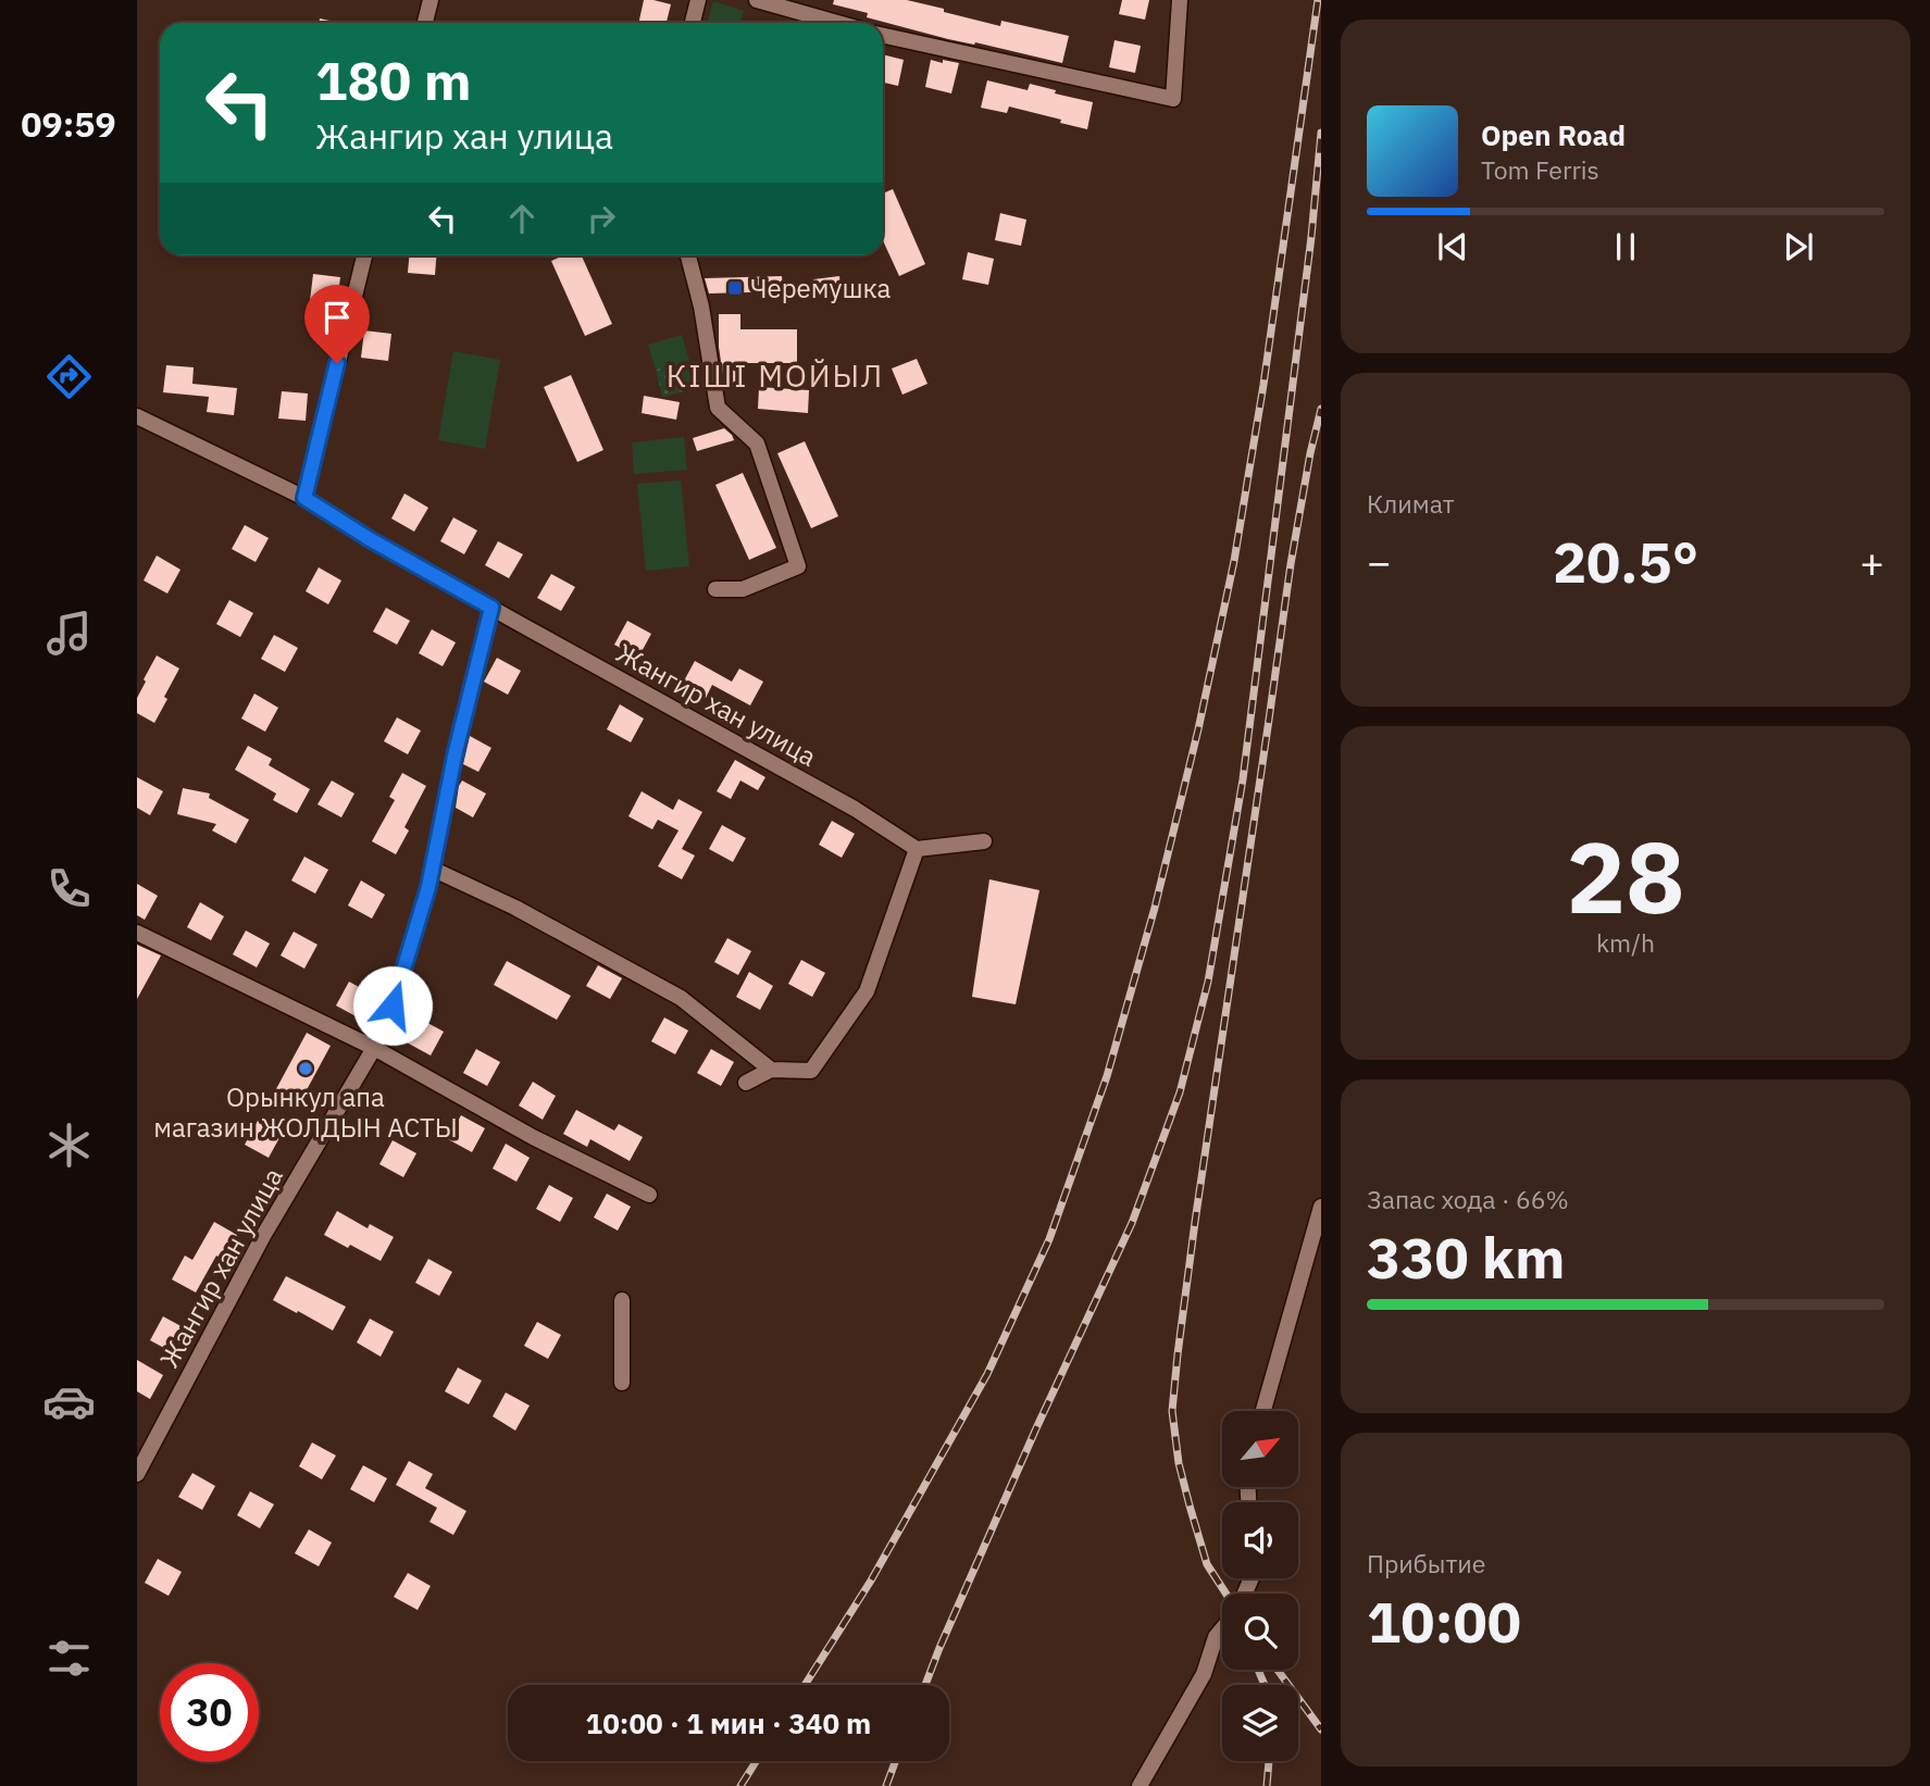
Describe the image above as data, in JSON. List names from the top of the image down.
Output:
{
  "streets": {
    "street": ["Жангир хан улица"]
  },
  "districts": ["КІШІ МОЙЫЛ"],
  "places": {
    "transit": ["Черемушка"],
    "other": ["Орынкул апа магазин ЖОЛДЫН АСТЫ"]
  },
  "north": "top right",
  "page": {
    "tabs": "09:59",
    "turn": ["180 m", "Жангир хан улица"],
    "song": ["Open Road", "Tom Ferris"],
    "tile": [
      "Климат",
      ["28", "km/h"],
      ["Запас хода · 66%", "330 km"],
      ["Прибытие", "10:00"]
    ],
    "heat": ["−", "20.5°", "+"],
    "limit": "30",
    "trip": "10:00 · 1 мин · 340 m"
  }
}
